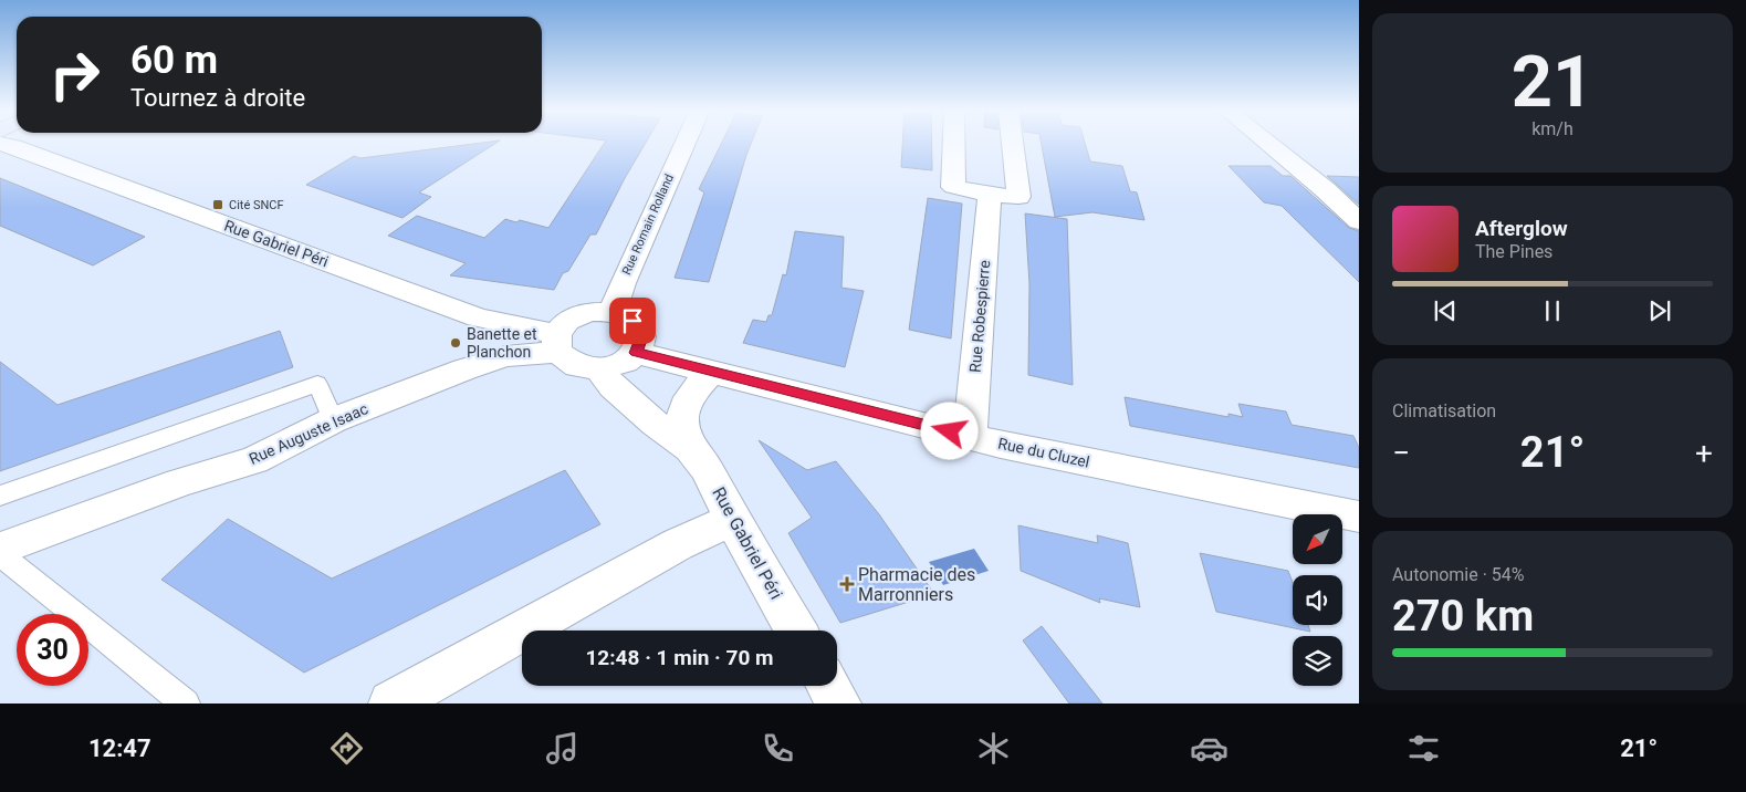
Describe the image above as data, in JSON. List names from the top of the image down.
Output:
{
  "streets": {
    "street": [
      "Rue Romain Rolland",
      "Rue Gabriel Péri",
      "Rue Robespierre",
      "Rue Auguste Isaac",
      "Rue du Cluzel"
    ]
  },
  "crossings": [
    ["Rue Romain Rolland", "Rue Gabriel Péri"],
    ["Rue Romain Rolland", "Rue Auguste Isaac"],
    ["Rue Romain Rolland", "Rue du Cluzel"],
    ["Rue Gabriel Péri", "Rue Auguste Isaac"],
    ["Rue Gabriel Péri", "Rue du Cluzel"],
    ["Rue Robespierre", "Rue du Cluzel"],
    ["Rue Auguste Isaac", "Rue du Cluzel"]
  ],
  "places": {
    "transit": ["Cité SNCF"],
    "other": ["Banette et Planchon"],
    "health": ["Pharmacie des Marronniers"]
  },
  "north": "bottom left",
  "page": {
    "tile": [
      ["21", "km/h"],
      "Climatisation",
      ["Autonomie · 54%", "270 km"]
    ],
    "turn": ["60 m", "Tournez à droite"],
    "song": ["Afterglow", "The Pines"],
    "heat": ["−", "21°", "+"],
    "limit": "30",
    "trip": "12:48 · 1 min · 70 m",
    "tabs": ["12:47", "21°"]
  }
}
